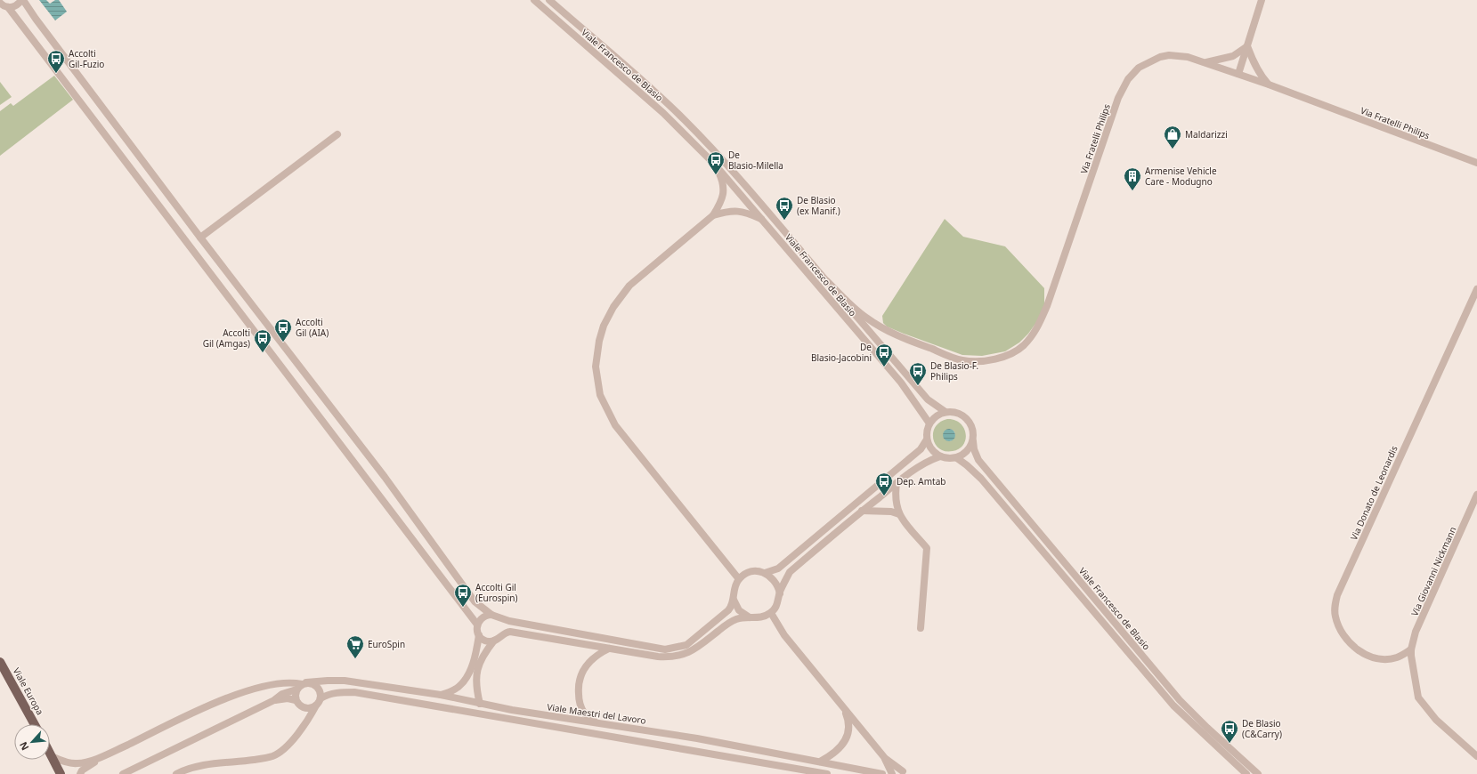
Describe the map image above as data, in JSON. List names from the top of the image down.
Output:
{
  "streets": {
    "main road": ["Viale Europa"],
    "street": [
      "Viale Francesco de Blasio",
      "Via Fratelli Philips",
      "Via Donato de Leonardis",
      "Via Giovanni Nickmann",
      "Viale Maestri del Lavoro"
    ]
  },
  "crossings": [
    ["Viale Francesco de Blasio", "Via Fratelli Philips"],
    ["Via Donato de Leonardis", "Via Giovanni Nickmann"]
  ],
  "places": {
    "bus stop": [
      "Accolti Gil-Fuzio",
      "De Blasio-Milella",
      "De Blasio (ex Manif.)",
      "Accolti Gil (AIA)",
      "Accolti Gil (Amgas)",
      "De Blasio-Jacobini",
      "De Blasio-F. Philips",
      "Dep. Amtab",
      "Accolti Gil (Eurospin)",
      "De Blasio (C&Carry)"
    ],
    "shop": ["Maldarizzi"],
    "building": ["Armenise Vehicle Care - Modugno"],
    "supermarket": ["EuroSpin"]
  },
  "north": "bottom left"
}
